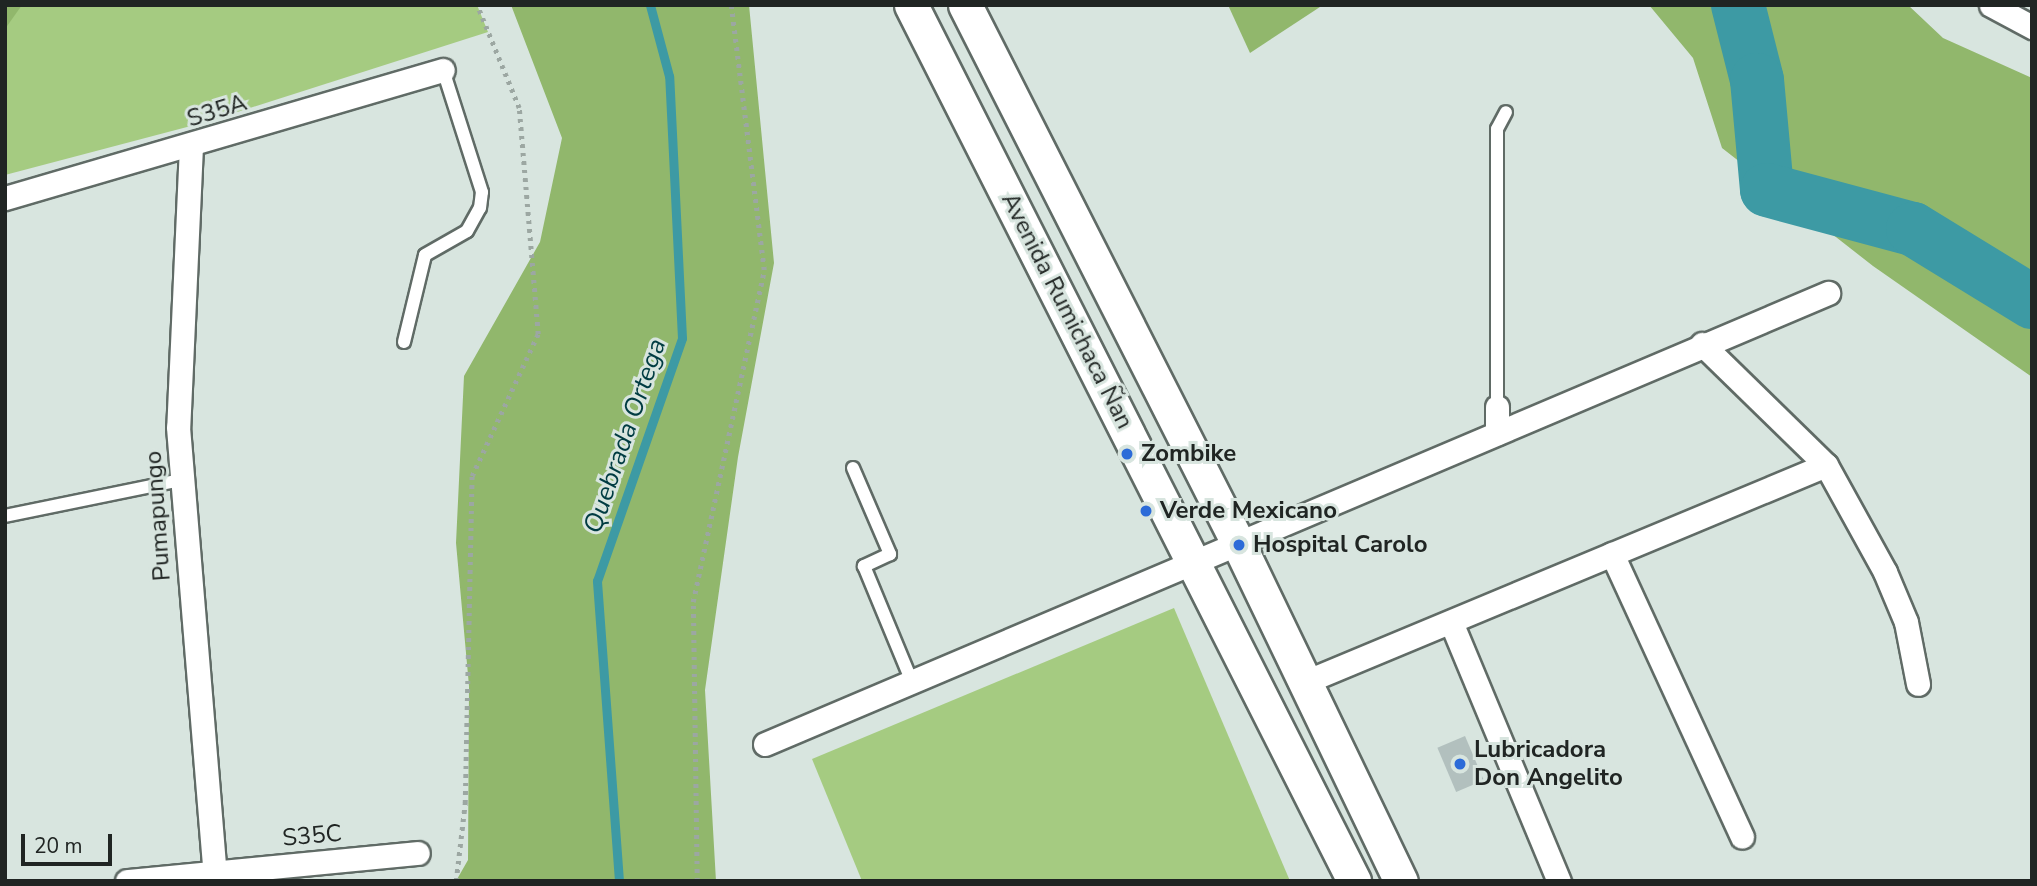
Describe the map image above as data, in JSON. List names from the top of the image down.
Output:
{
  "streets": {
    "main road": ["Avenida Rumichaca Ñan"],
    "street": ["S35A", "Pumapungo", "S35C"]
  },
  "crossings": [
    ["S35A", "Pumapungo"],
    ["Pumapungo", "S35C"]
  ],
  "water": ["Quebrada Ortega"],
  "places": [
    "Zombike",
    "Verde Mexicano",
    "Hospital Carolo",
    "Lubricadora Don Angelito"
  ],
  "scale_bar": "20 m"
}
